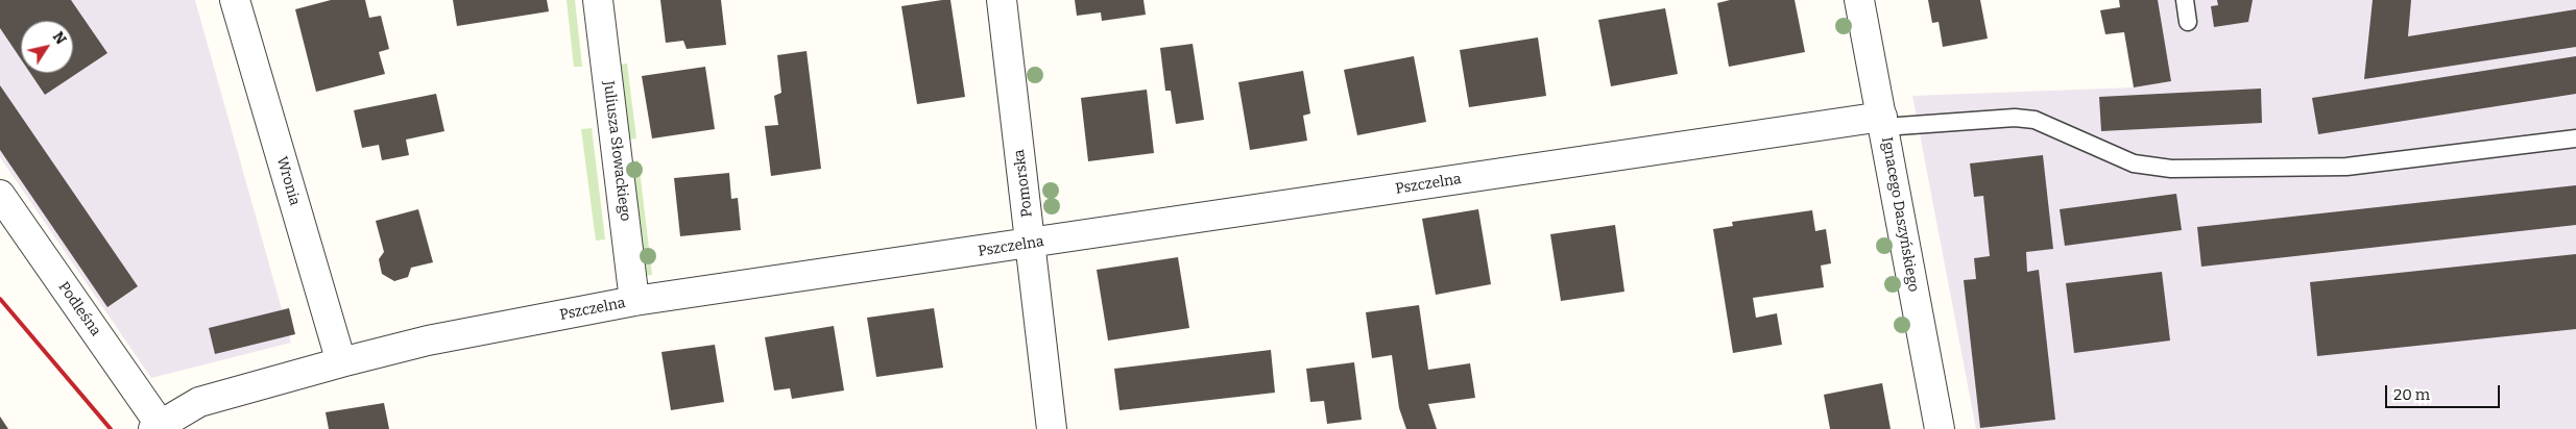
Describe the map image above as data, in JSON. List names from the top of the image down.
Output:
{
  "streets": {
    "street": [
      "Juliusza Słowackiego",
      "Wronia",
      "Pomorska",
      "Pszczelna",
      "Ignacego Daszyńskiego",
      "Podleśna"
    ]
  },
  "crossings": [
    ["Juliusza Słowackiego", "Pszczelna"],
    ["Wronia", "Pszczelna"],
    ["Pomorska", "Pszczelna"],
    ["Pszczelna", "Ignacego Daszyńskiego"],
    ["Pszczelna", "Podleśna"]
  ],
  "scale_bar": "20 m",
  "north": "top right"
}
